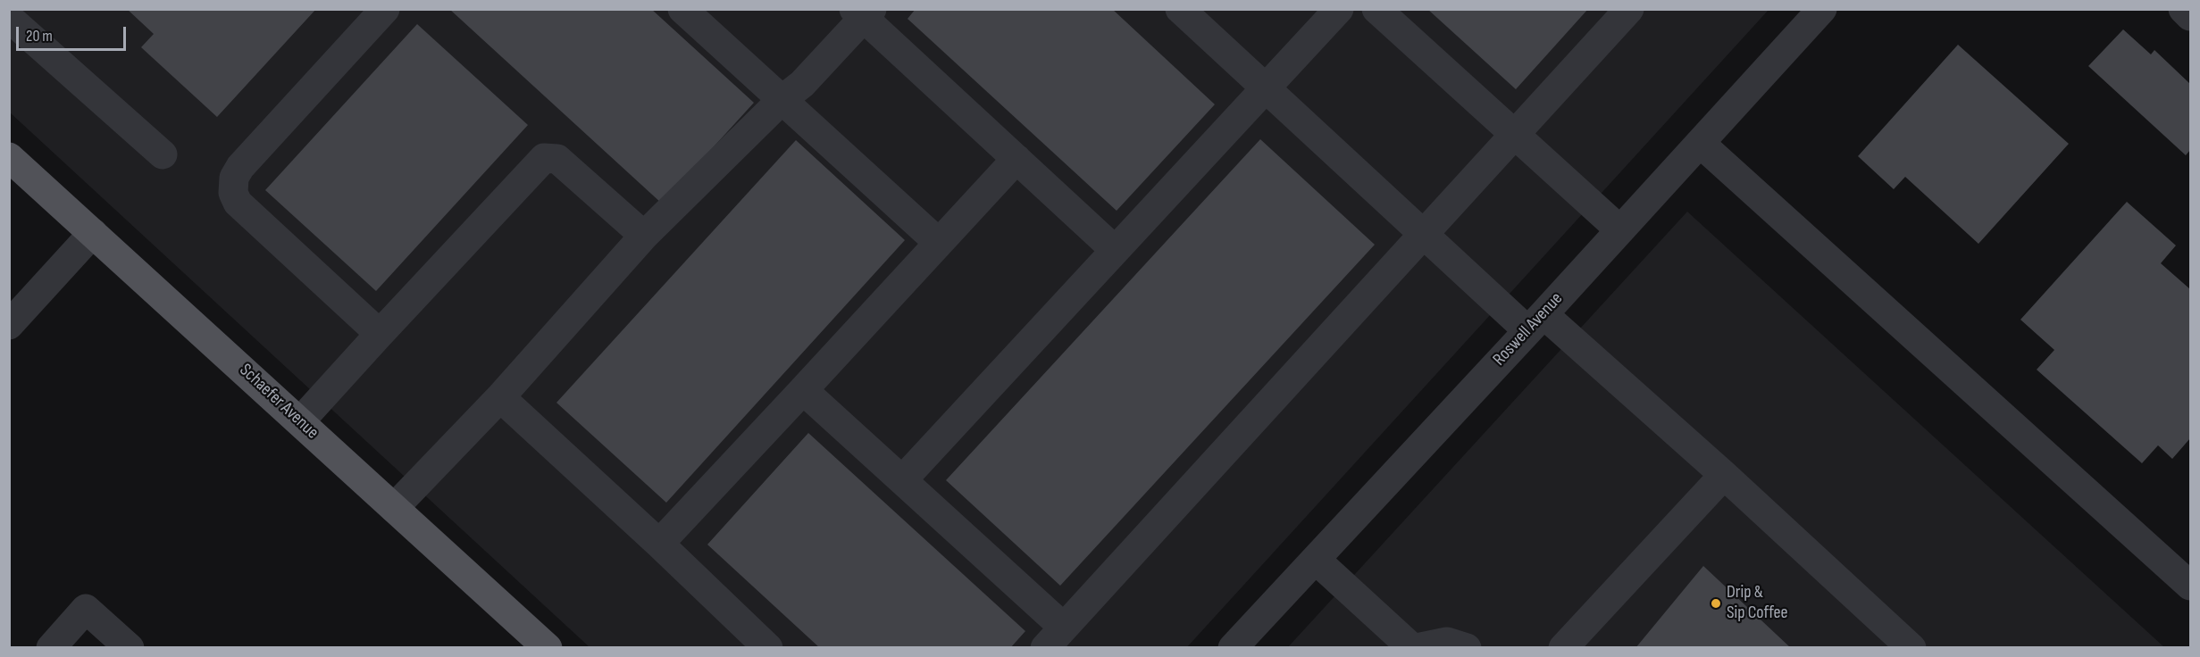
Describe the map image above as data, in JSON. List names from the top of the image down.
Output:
{
  "streets": {
    "main road": ["Schaefer Avenue"],
    "street": ["Roswell Avenue"]
  },
  "places": ["Drip & Sip Coffee"],
  "scale_bar": "20 m"
}
